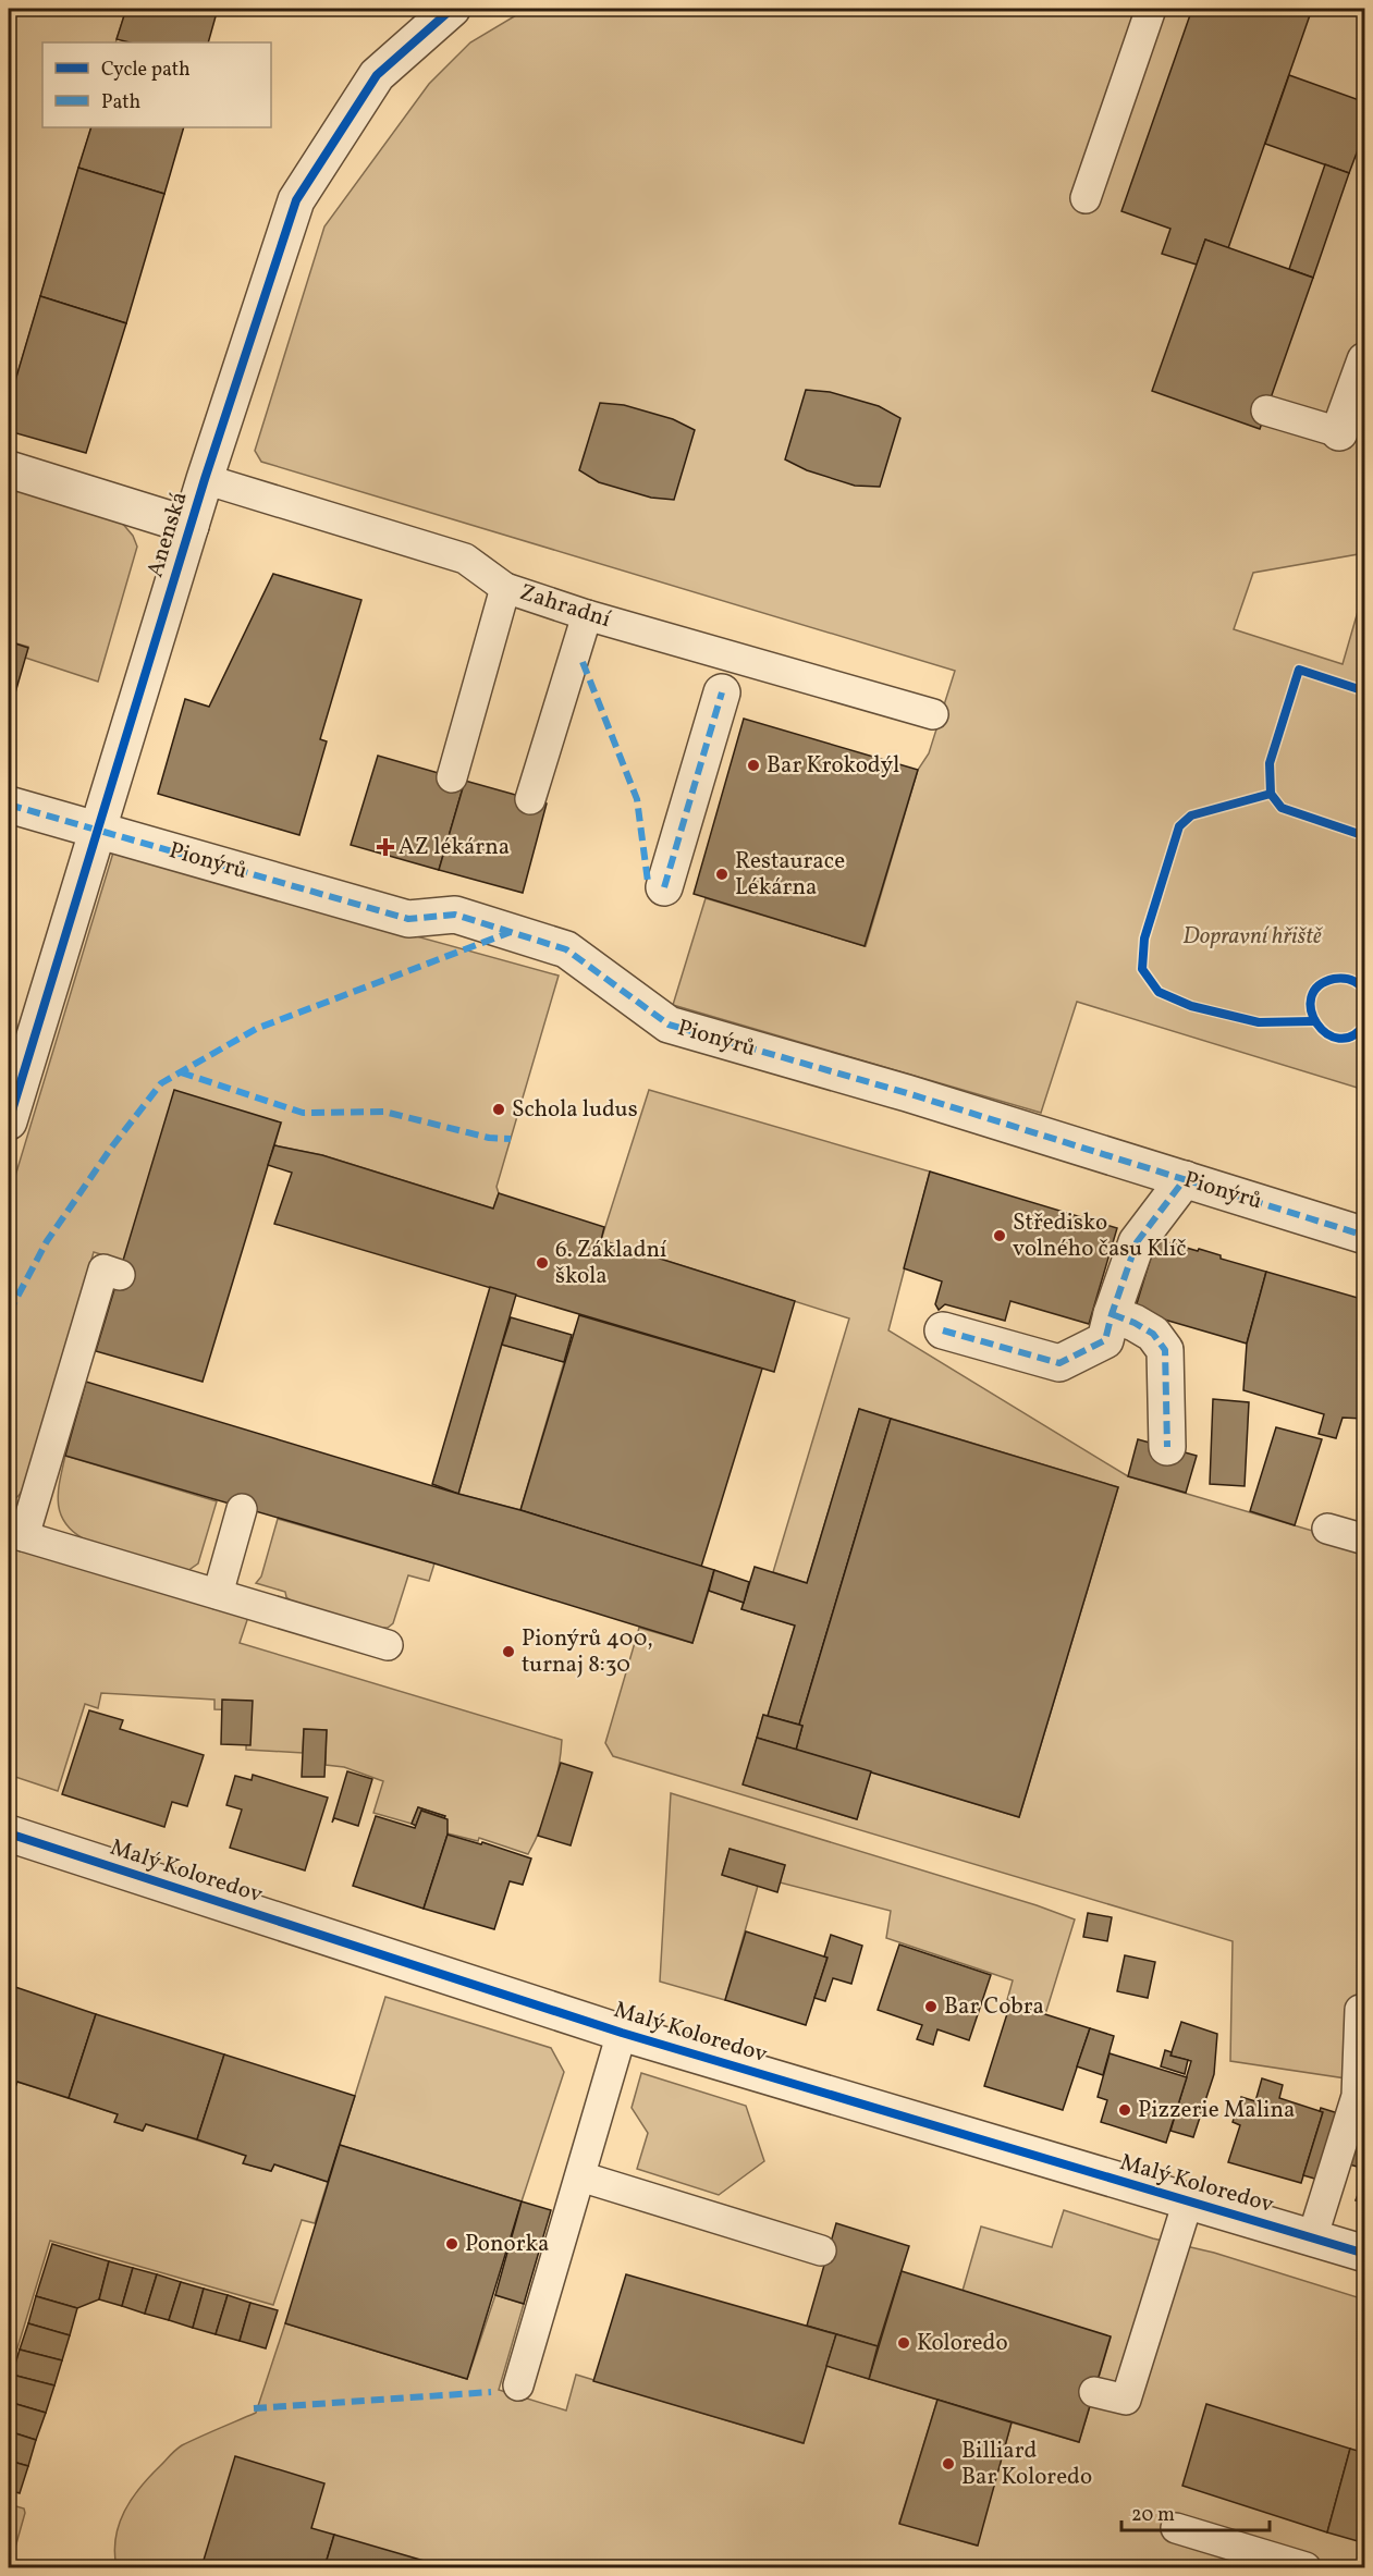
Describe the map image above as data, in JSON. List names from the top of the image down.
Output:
{
  "streets": {
    "street": ["Anenská", "Pionýrů", "Malý Koloredov"],
    "lane": ["Zahradní"]
  },
  "crossings": [
    ["Anenská", "Zahradní"],
    ["Anenská", "Pionýrů"]
  ],
  "parks": ["Dopravní hřiště"],
  "places": {
    "other": [
      "Bar Krokodýl",
      "Restaurace Lékárna",
      "Schola ludus",
      "Středisko volného času Klíč",
      "6. Základní škola",
      "Pionýrů 400, turnaj 8:30",
      "Bar Cobra",
      "Pizzerie Malina",
      "Ponorka",
      "Koloredo",
      "Billiard Bar Koloredo"
    ],
    "health": ["AZ lékárna"]
  },
  "legend": ["Cycle path", "Path"],
  "scale_bar": "20 m"
}
